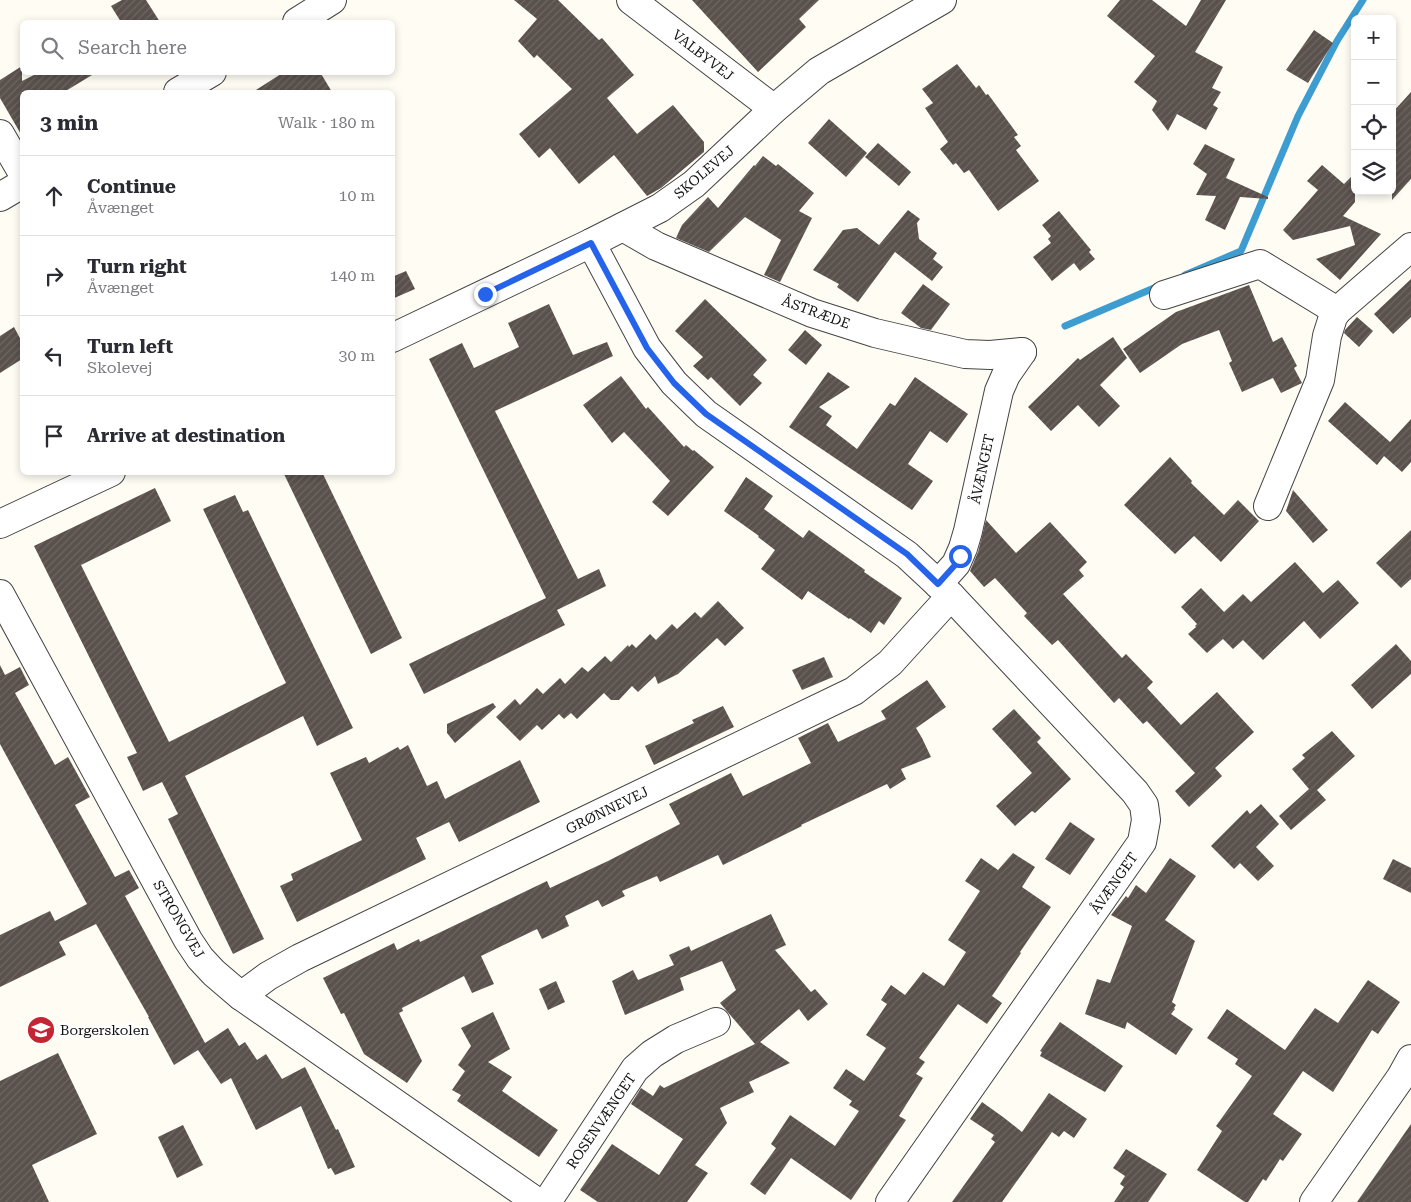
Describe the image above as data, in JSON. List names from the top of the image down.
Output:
{
  "streets": {
    "street": [
      "VALBYVEJ",
      "SKOLEVEJ",
      "ÅSTRÆDE",
      "ÅVÆNGET",
      "GRØNNEVEJ",
      "STRONGVEJ",
      "ROSENVÆNGET"
    ]
  },
  "crossings": [
    ["VALBYVEJ", "SKOLEVEJ"],
    ["SKOLEVEJ", "ÅSTRÆDE"],
    ["SKOLEVEJ", "ÅVÆNGET"],
    ["ÅSTRÆDE", "ÅVÆNGET"],
    ["ÅVÆNGET", "GRØNNEVEJ"],
    ["GRØNNEVEJ", "STRONGVEJ"]
  ],
  "places": {
    "school or university": ["Borgerskolen"]
  },
  "page": {
    "map_buttons": ["+", "−"],
    "search": "Search here",
    "heading": ["3 min", "Walk · 180 m"],
    "list": [
      ["Continue", "Åvænget", "10 m"],
      ["Turn right", "Åvænget", "140 m"],
      ["Turn left", "Skolevej", "30 m"],
      "Arrive at destination"
    ]
  }
}
